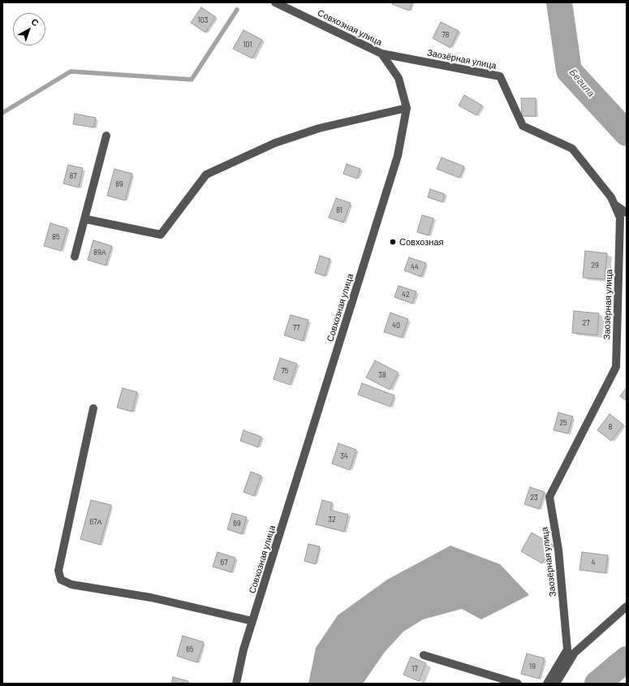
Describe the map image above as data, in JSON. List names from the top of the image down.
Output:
{
  "streets": {
    "street": ["Совхозная улица", "Заозёрная улица"]
  },
  "crossings": [
    ["Совхозная улица", "Заозёрная улица"]
  ],
  "water": ["Бегила"],
  "places": ["Совхозная"],
  "house_numbers": [
    "103",
    "78",
    "101",
    "87",
    "89",
    "81",
    "85",
    "89А",
    "29",
    "44",
    "42",
    "27",
    "40",
    "77",
    "75",
    "38",
    "25",
    "8",
    "34",
    "23",
    "32",
    "67А",
    "69",
    "67",
    "4",
    "65",
    "19",
    "17"
  ],
  "north": "top right"
}
